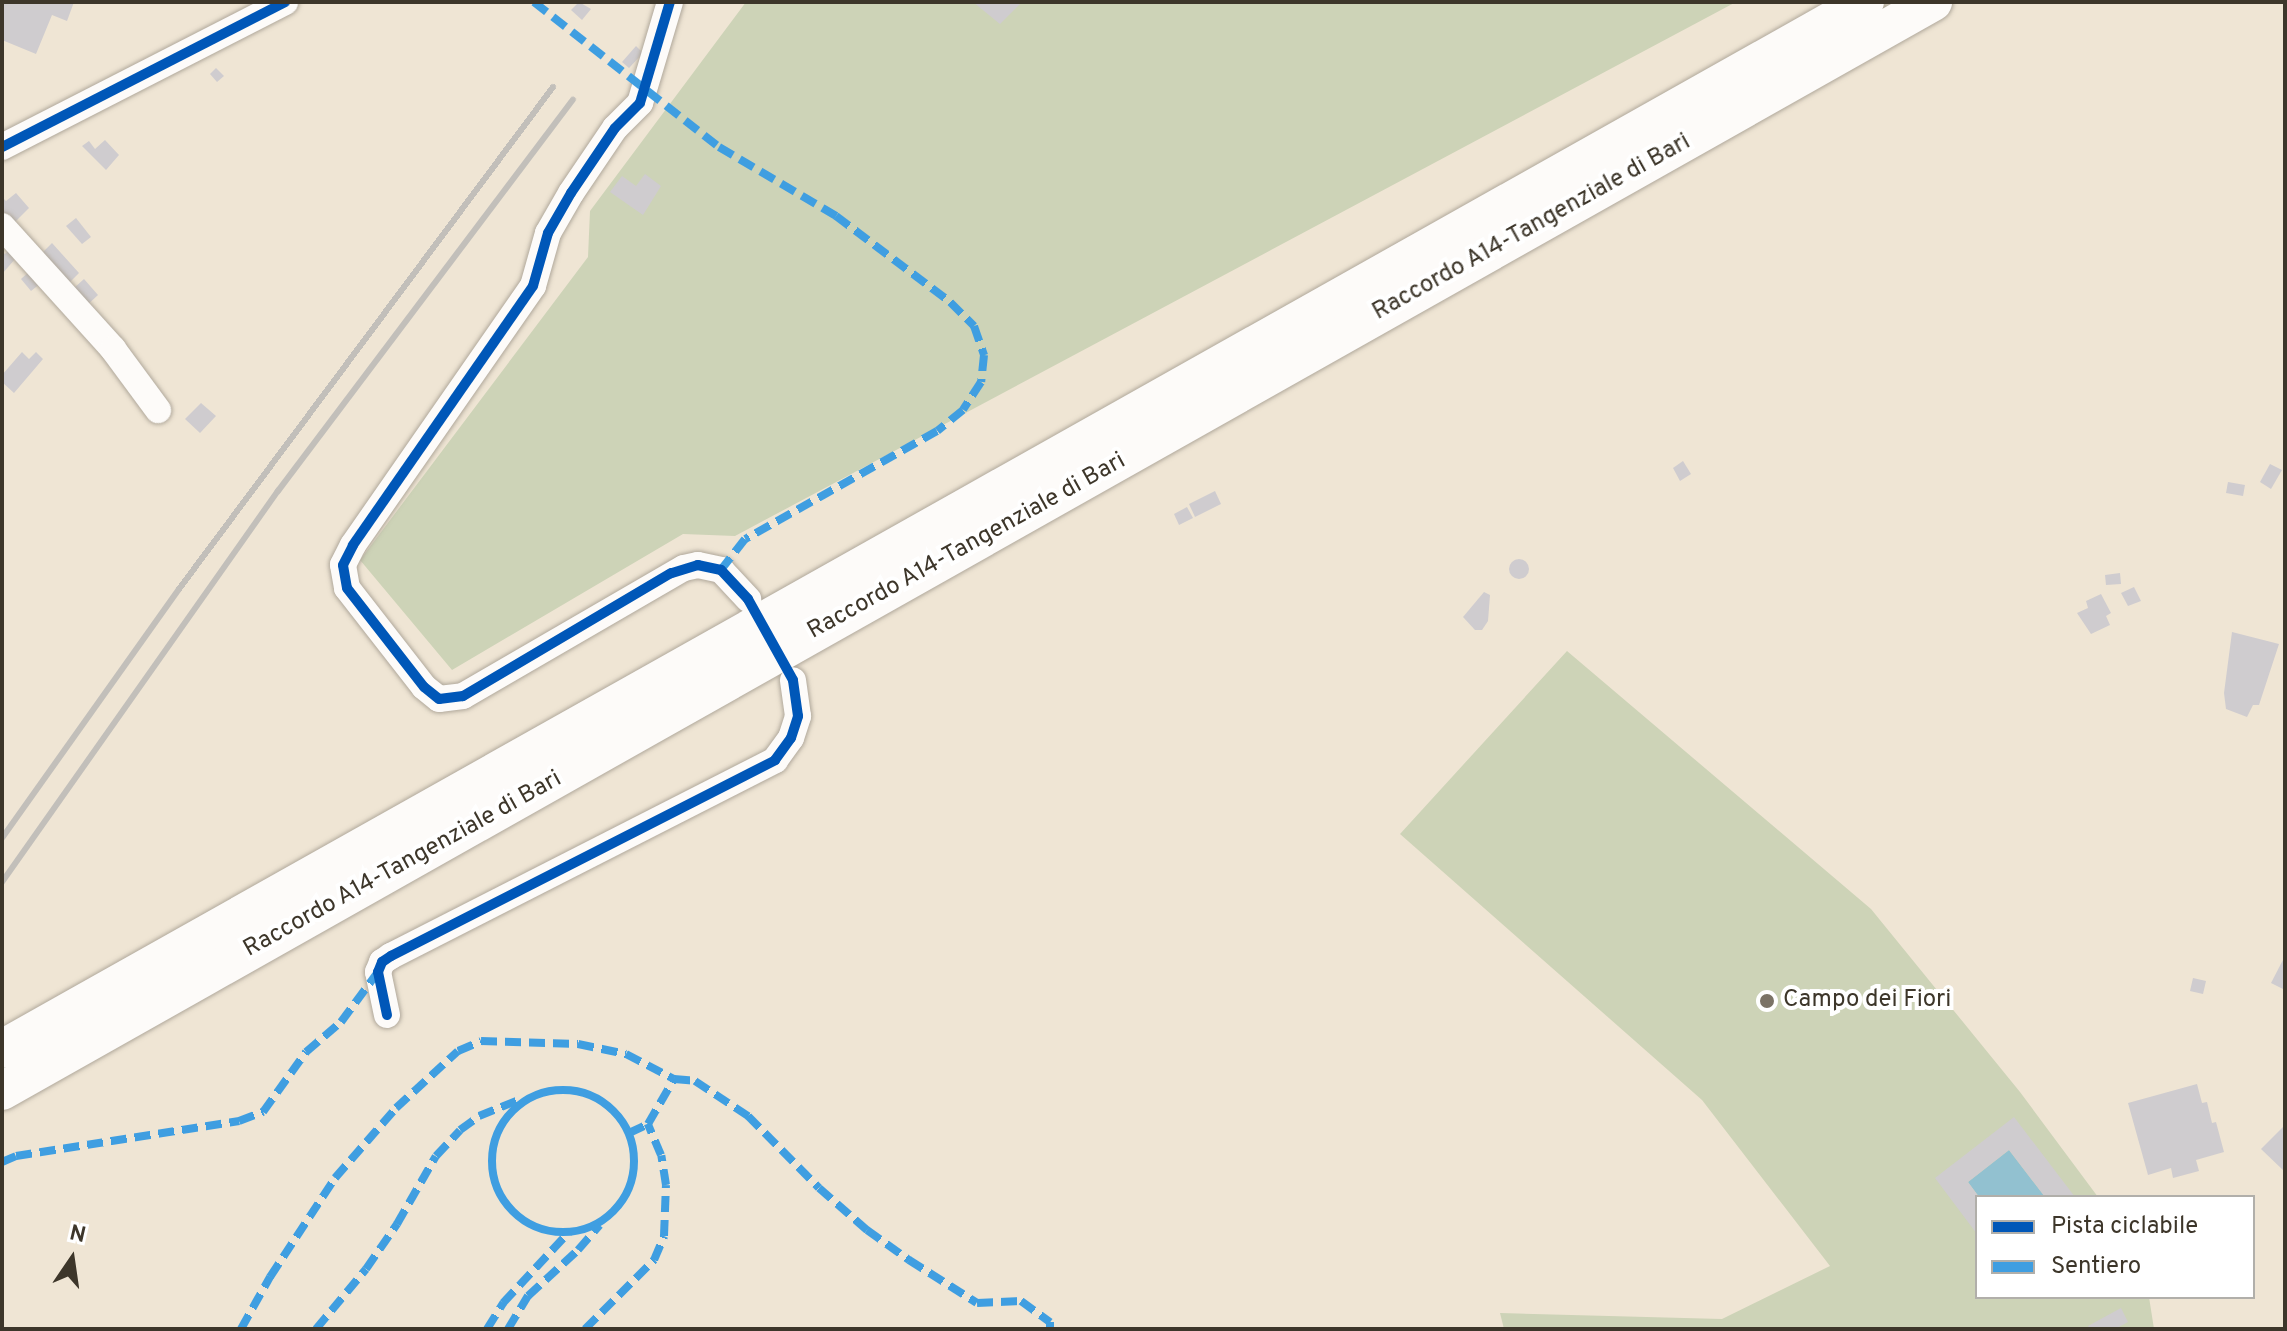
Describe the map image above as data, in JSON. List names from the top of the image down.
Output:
{
  "streets": {
    "highway": ["Raccordo A14-Tangenziale di Bari"]
  },
  "places": ["Campo dei Fiori"],
  "legend": ["Pista ciclabile", "Sentiero"],
  "north": "top"
}
